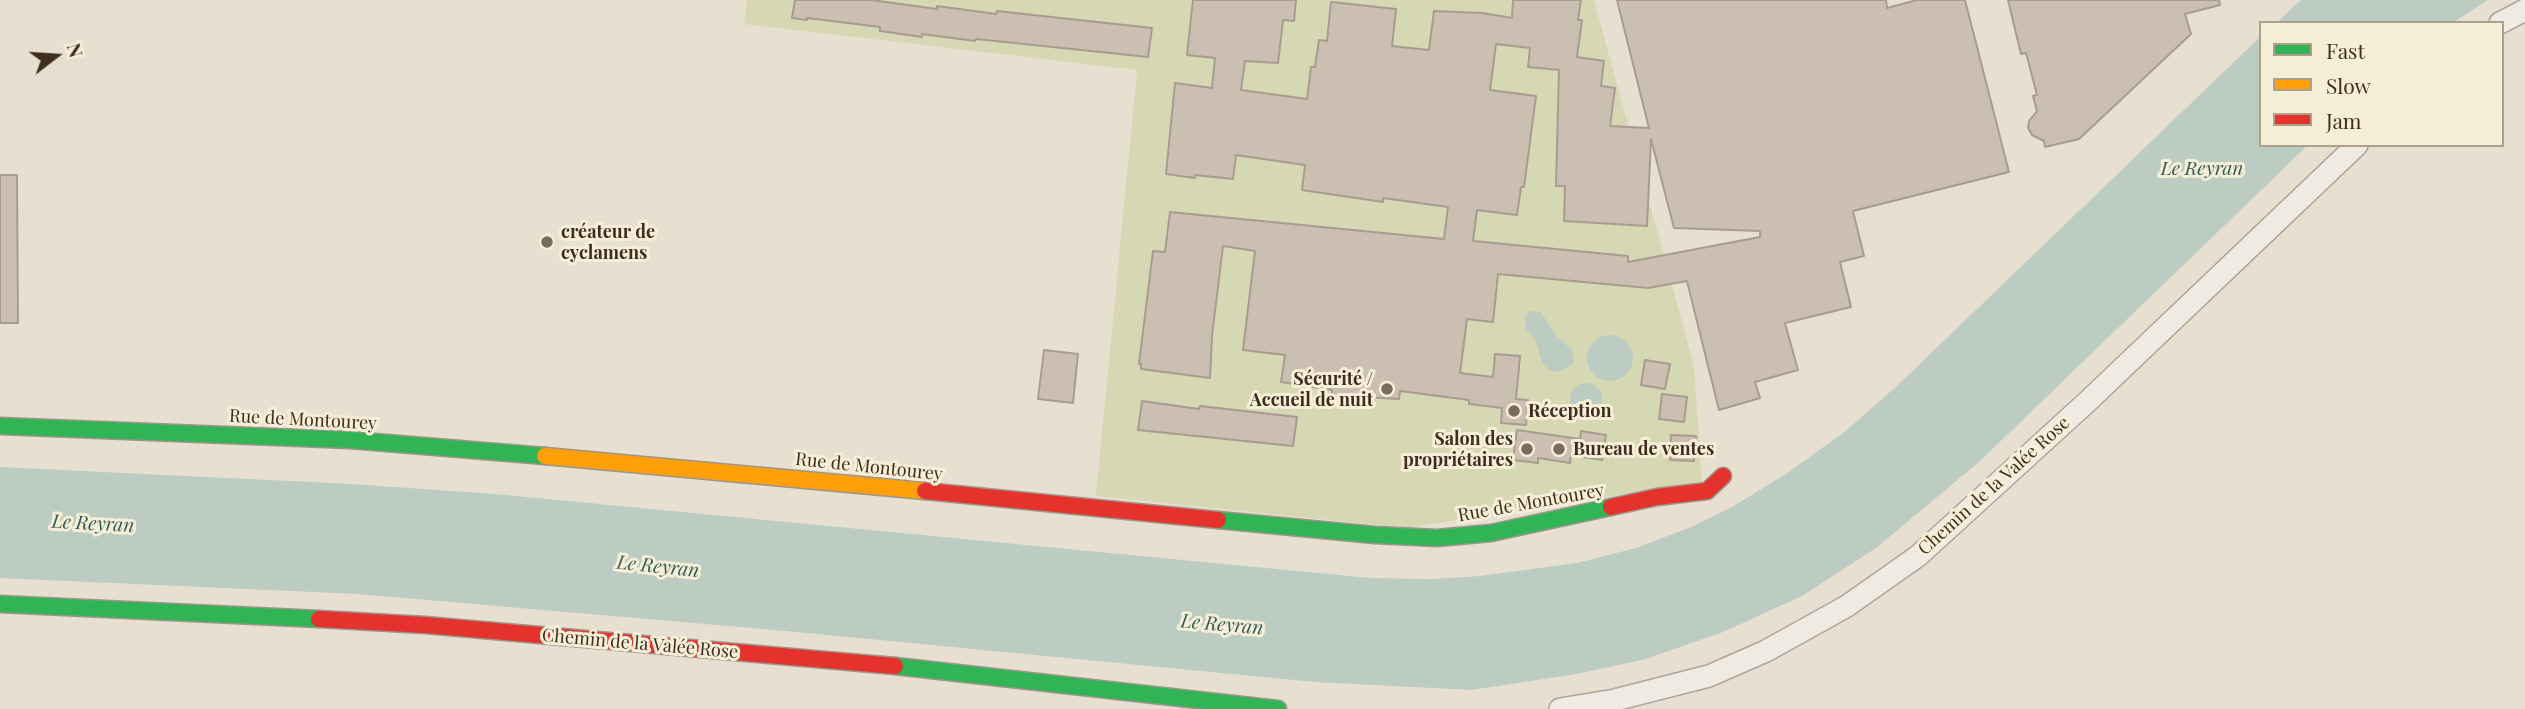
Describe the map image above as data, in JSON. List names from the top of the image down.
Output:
{
  "streets": {
    "street": ["Rue de Montourey", "Chemin de la Valée Rose"]
  },
  "water": ["Le Reyran"],
  "places": [
    "créateur de cyclamens",
    "Sécurité / Accueil de nuit",
    "Réception",
    "Salon des propriétaires",
    "Bureau de ventes"
  ],
  "legend": ["Fast", "Slow", "Jam"],
  "north": "right"
}
